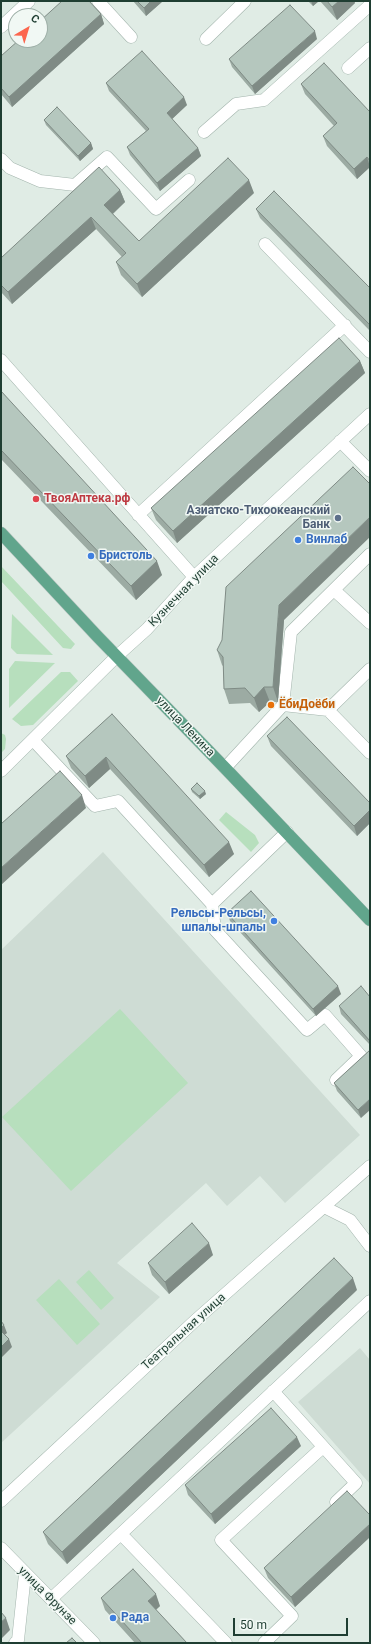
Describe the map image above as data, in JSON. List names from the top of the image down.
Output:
{
  "streets": {
    "main road": ["улица Ленина"],
    "street": ["Кузнечная улица", "Театральная улица", "улица Фрунзе"]
  },
  "crossings": [
    ["Кузнечная улица", "улица Ленина"]
  ],
  "places": [
    "ТвояАптека.рф",
    "Азиатско-Тихоокеанский Банк",
    "Винлаб",
    "Бристоль",
    "ЁбиДоёби",
    "Рельсы-Рельсы, шпалы-шпалы",
    "Рада"
  ],
  "scale_bar": "50 m",
  "north": "top right"
}
